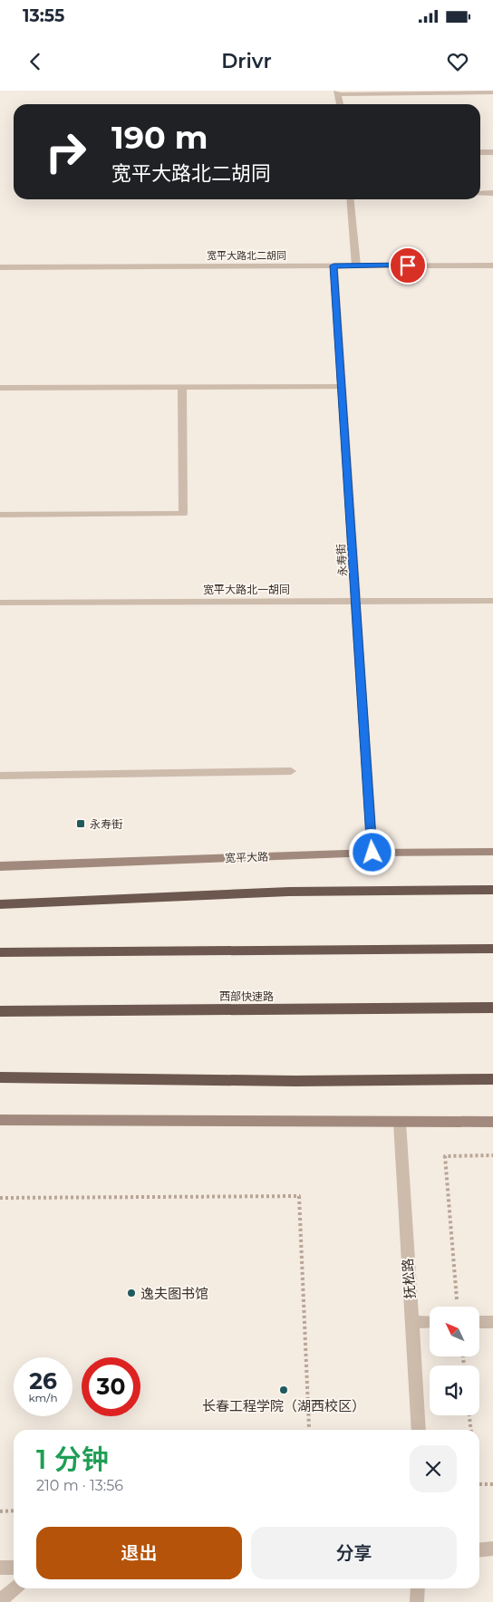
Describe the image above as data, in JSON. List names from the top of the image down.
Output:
{
  "streets": {
    "highway": ["西部快速路"],
    "main road": ["宽平大路"],
    "street": [
      "宽平大路北二胡同",
      "永寿街",
      "宽平大路北一胡同",
      "抚松路"
    ]
  },
  "crossings": [
    ["宽平大路北二胡同", "永寿街"],
    ["永寿街", "宽平大路北一胡同"],
    ["永寿街", "宽平大路"]
  ],
  "places": {
    "transit": ["永寿街"],
    "other": ["逸夫图书馆", "长春工程学院（湖西校区）"]
  },
  "north": "top left",
  "page": {
    "status": "13:55",
    "header": "Drivr",
    "turn": ["190 m", "宽平大路北二胡同"],
    "speed": "26 km/h",
    "limit": "30",
    "heading": ["1 分钟", "210 m · 13:56"],
    "buttons": ["退出", "分享"]
  }
}
